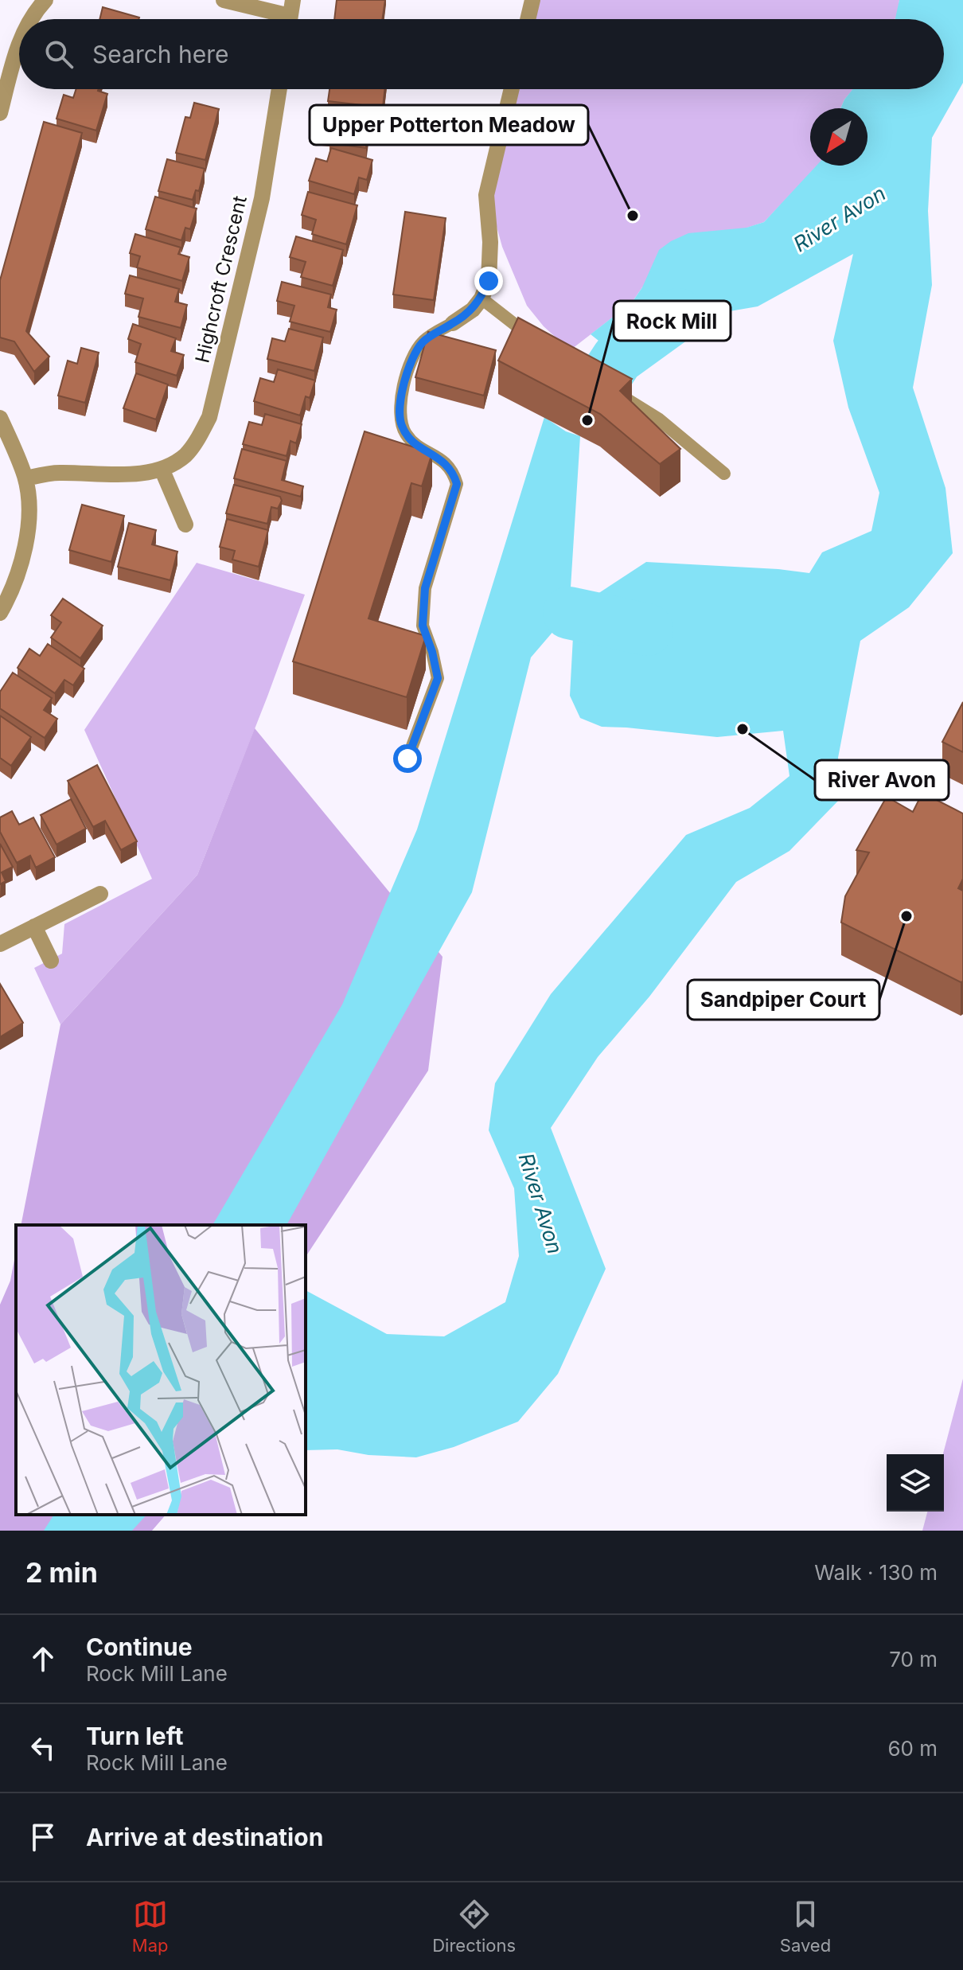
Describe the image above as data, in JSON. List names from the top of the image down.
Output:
{
  "streets": {
    "street": ["Highcroft Crescent"]
  },
  "water": ["River Avon"],
  "places": [
    "Upper Potterton Meadow",
    "Rock Mill",
    "River Avon",
    "Sandpiper Court"
  ],
  "north": "bottom left",
  "page": {
    "search": "Search here",
    "heading": ["2 min", "Walk · 130 m"],
    "list": [
      ["Continue", "Rock Mill Lane", "70 m"],
      ["Turn left", "Rock Mill Lane", "60 m"],
      "Arrive at destination"
    ],
    "nav": ["Map", "Directions", "Saved"]
  }
}
